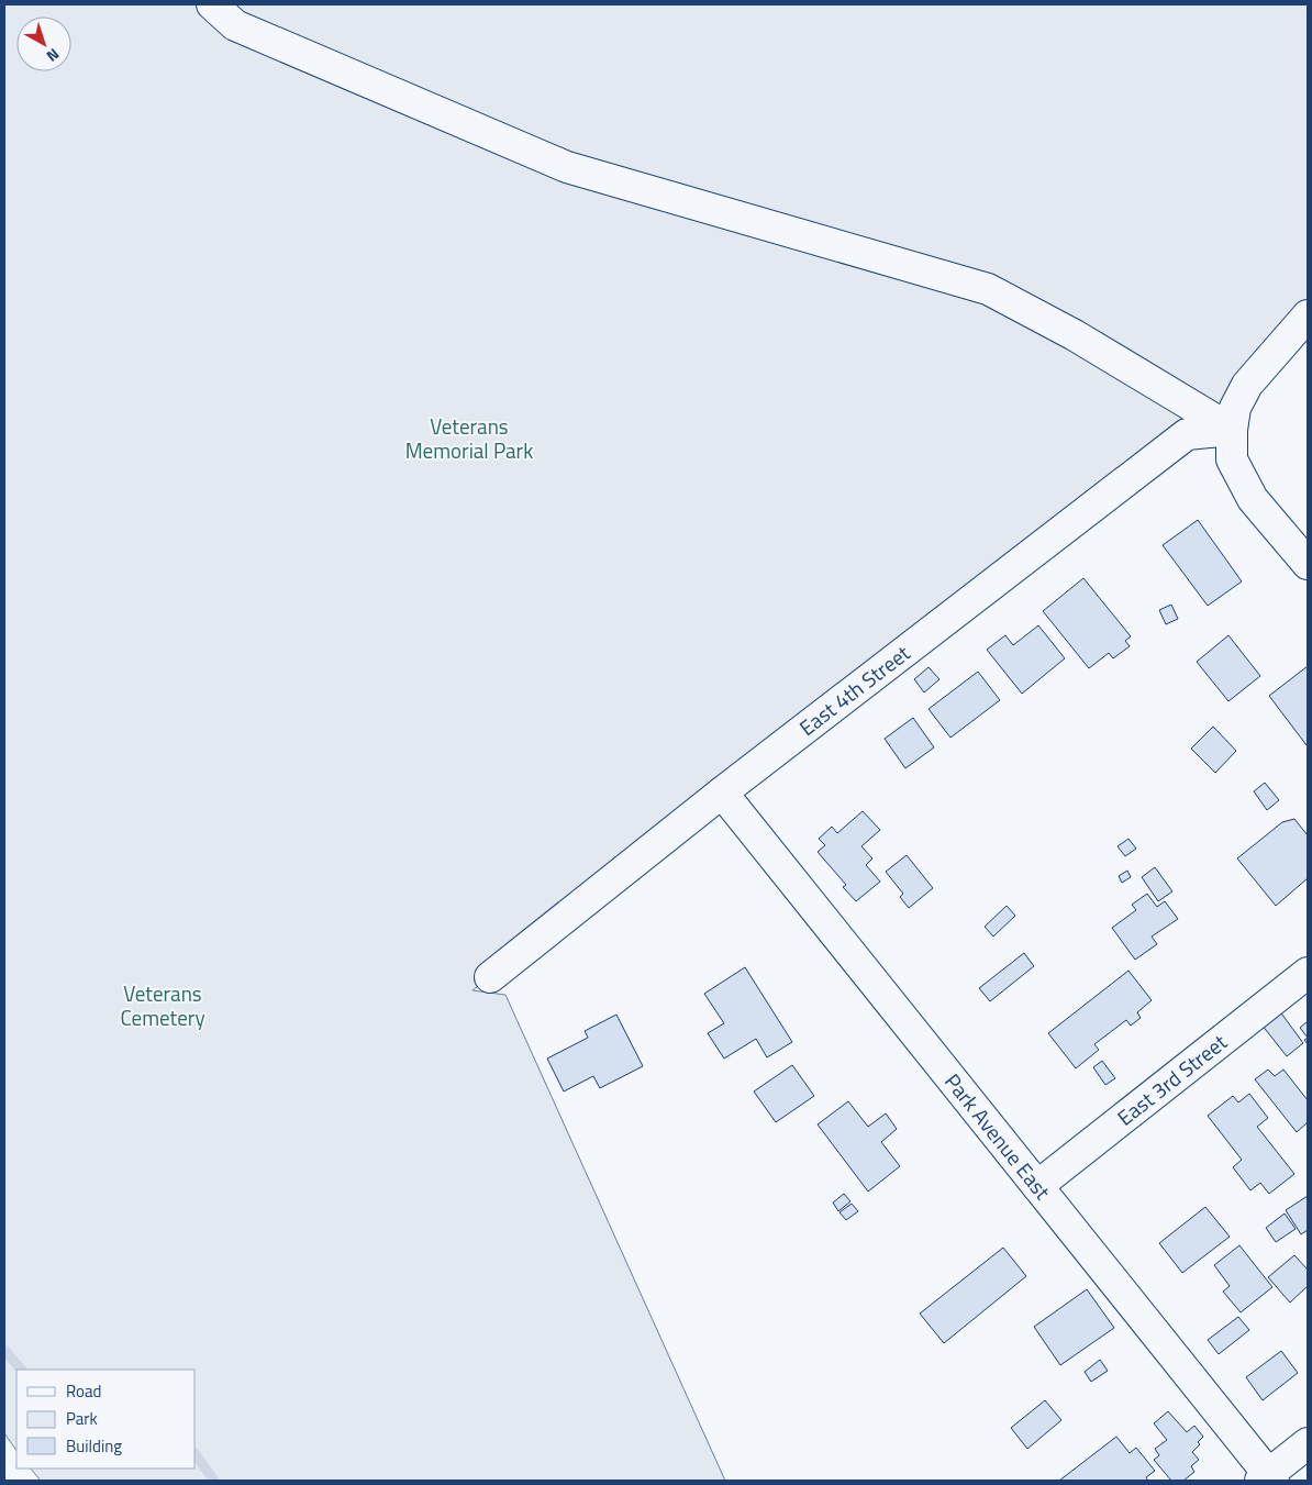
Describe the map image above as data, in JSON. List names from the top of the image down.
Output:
{
  "streets": {
    "street": ["East 4th Street", "East 3rd Street", "Park Avenue East"]
  },
  "crossings": [
    ["East 4th Street", "Park Avenue East"],
    ["East 3rd Street", "Park Avenue East"]
  ],
  "parks": ["Veterans Memorial Park", "Veterans Cemetery"],
  "legend": ["Road", "Park", "Building"],
  "north": "bottom right"
}
